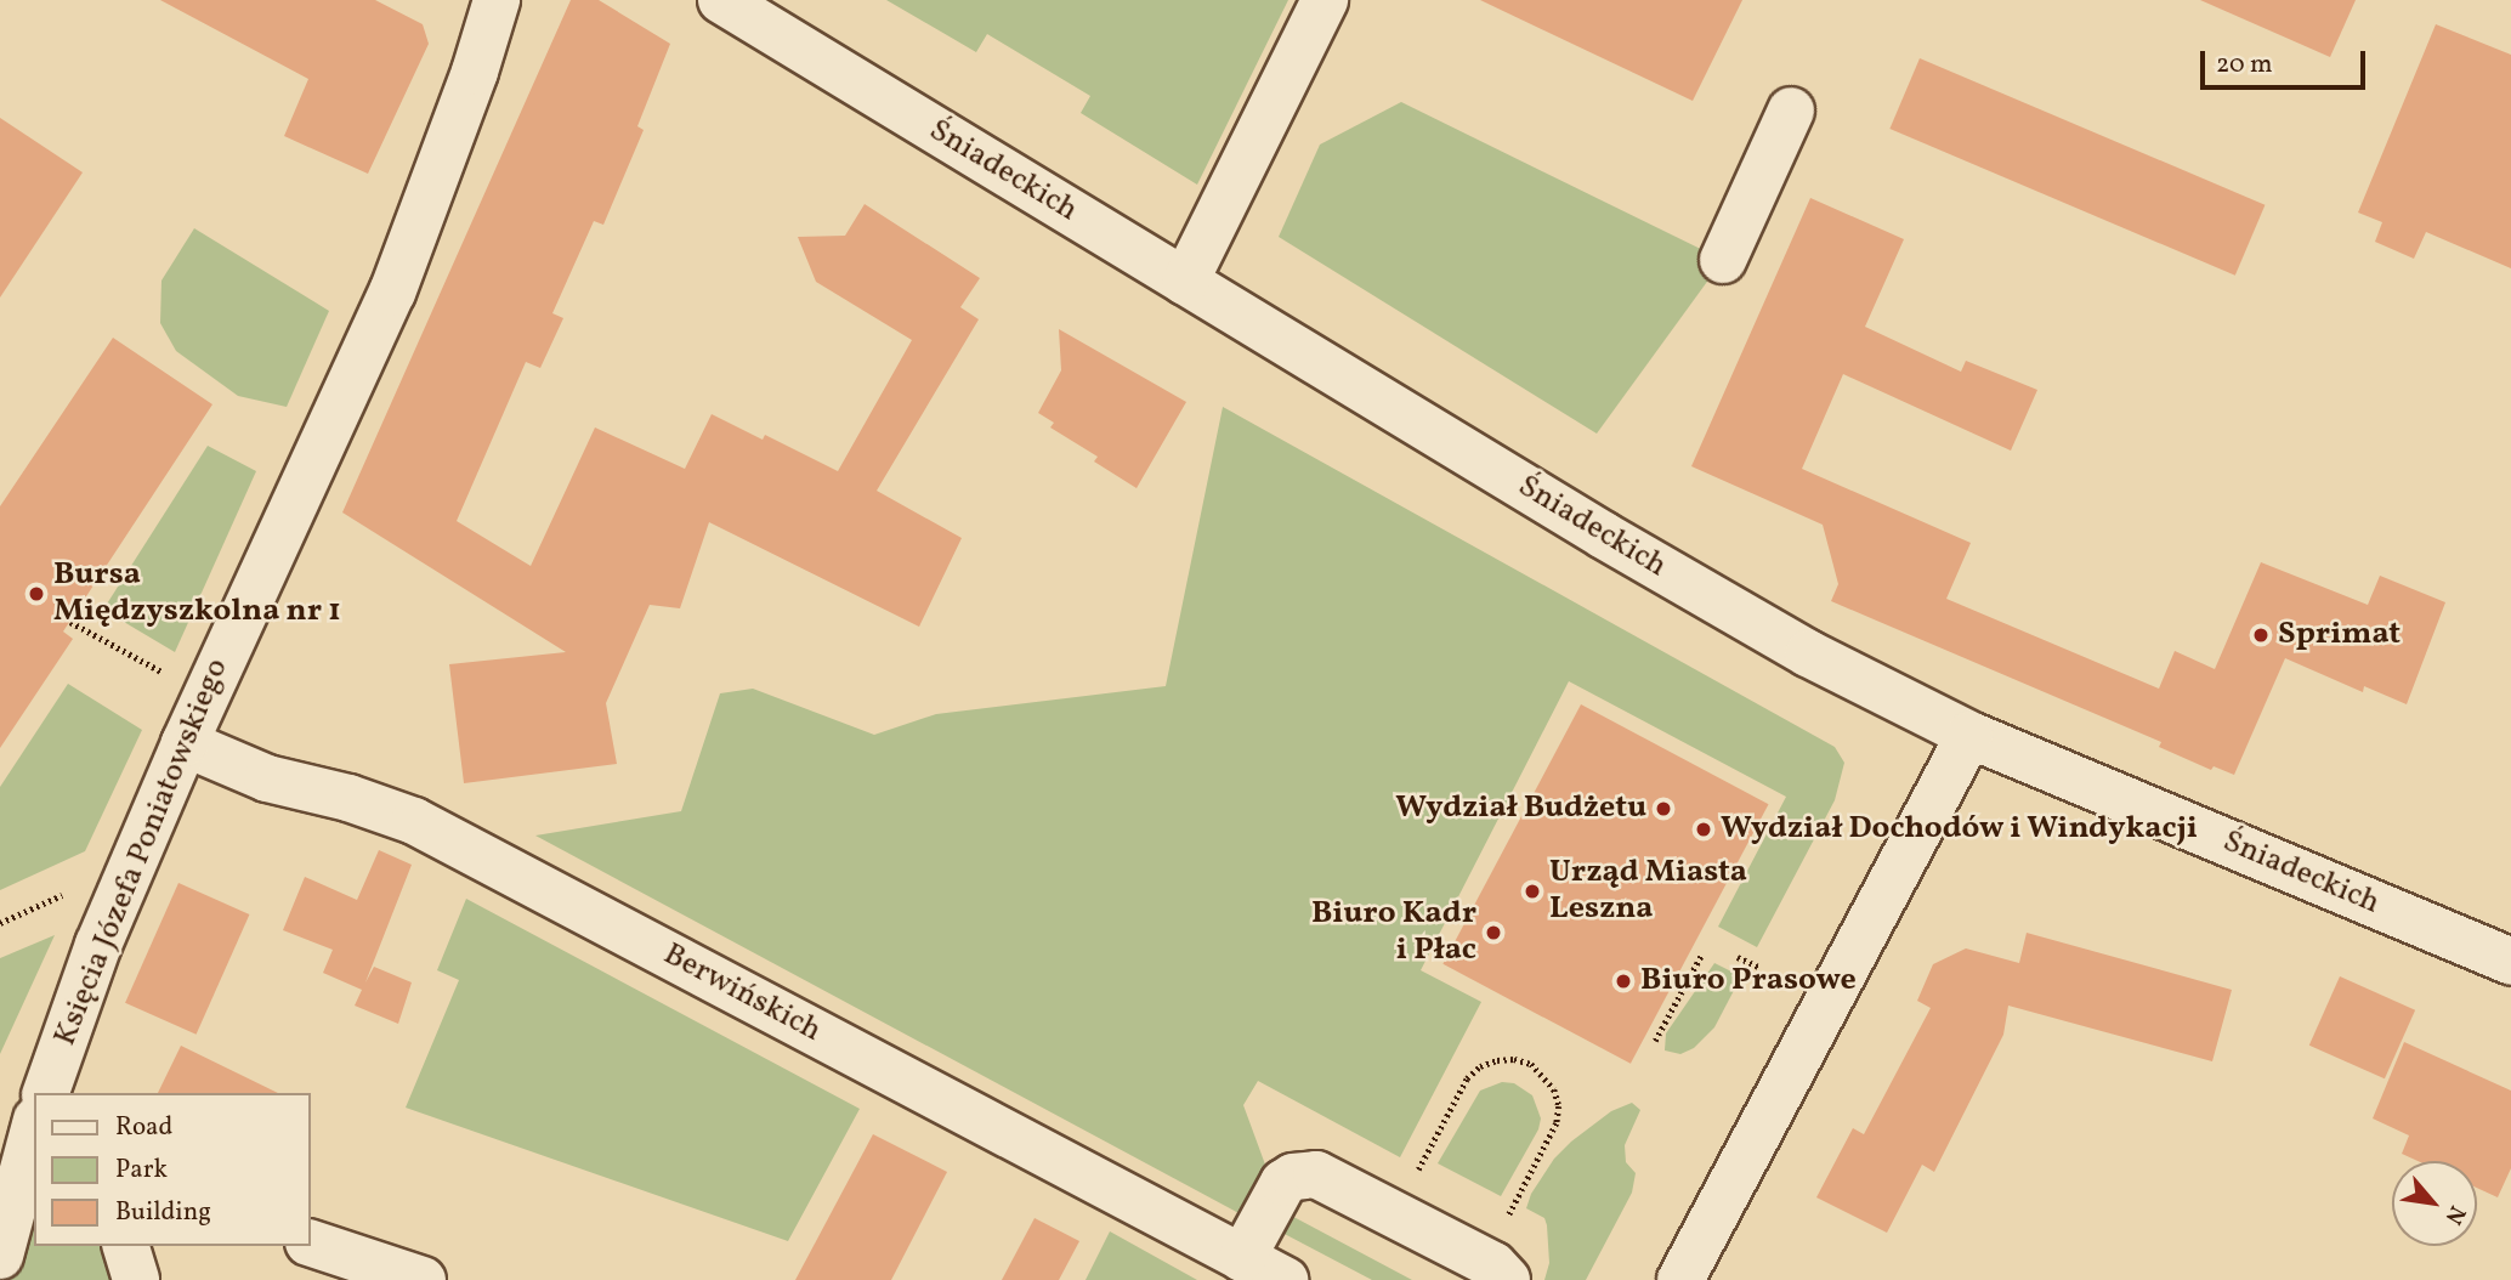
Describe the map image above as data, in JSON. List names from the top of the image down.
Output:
{
  "streets": {
    "street": ["Śniadeckich", "Księcia Józefa Poniatowskiego", "Berwińskich"]
  },
  "crossings": [
    ["Księcia Józefa Poniatowskiego", "Berwińskich"]
  ],
  "places": [
    "Bursa Międzyszkolna nr 1",
    "Sprimat",
    "Wydział Budżetu",
    "Wydział Dochodów i Windykacji",
    "Urząd Miasta Leszna",
    "Biuro Kadr i Płac",
    "Biuro Prasowe"
  ],
  "legend": ["Road", "Park", "Building"],
  "scale_bar": "20 m",
  "north": "bottom right"
}
